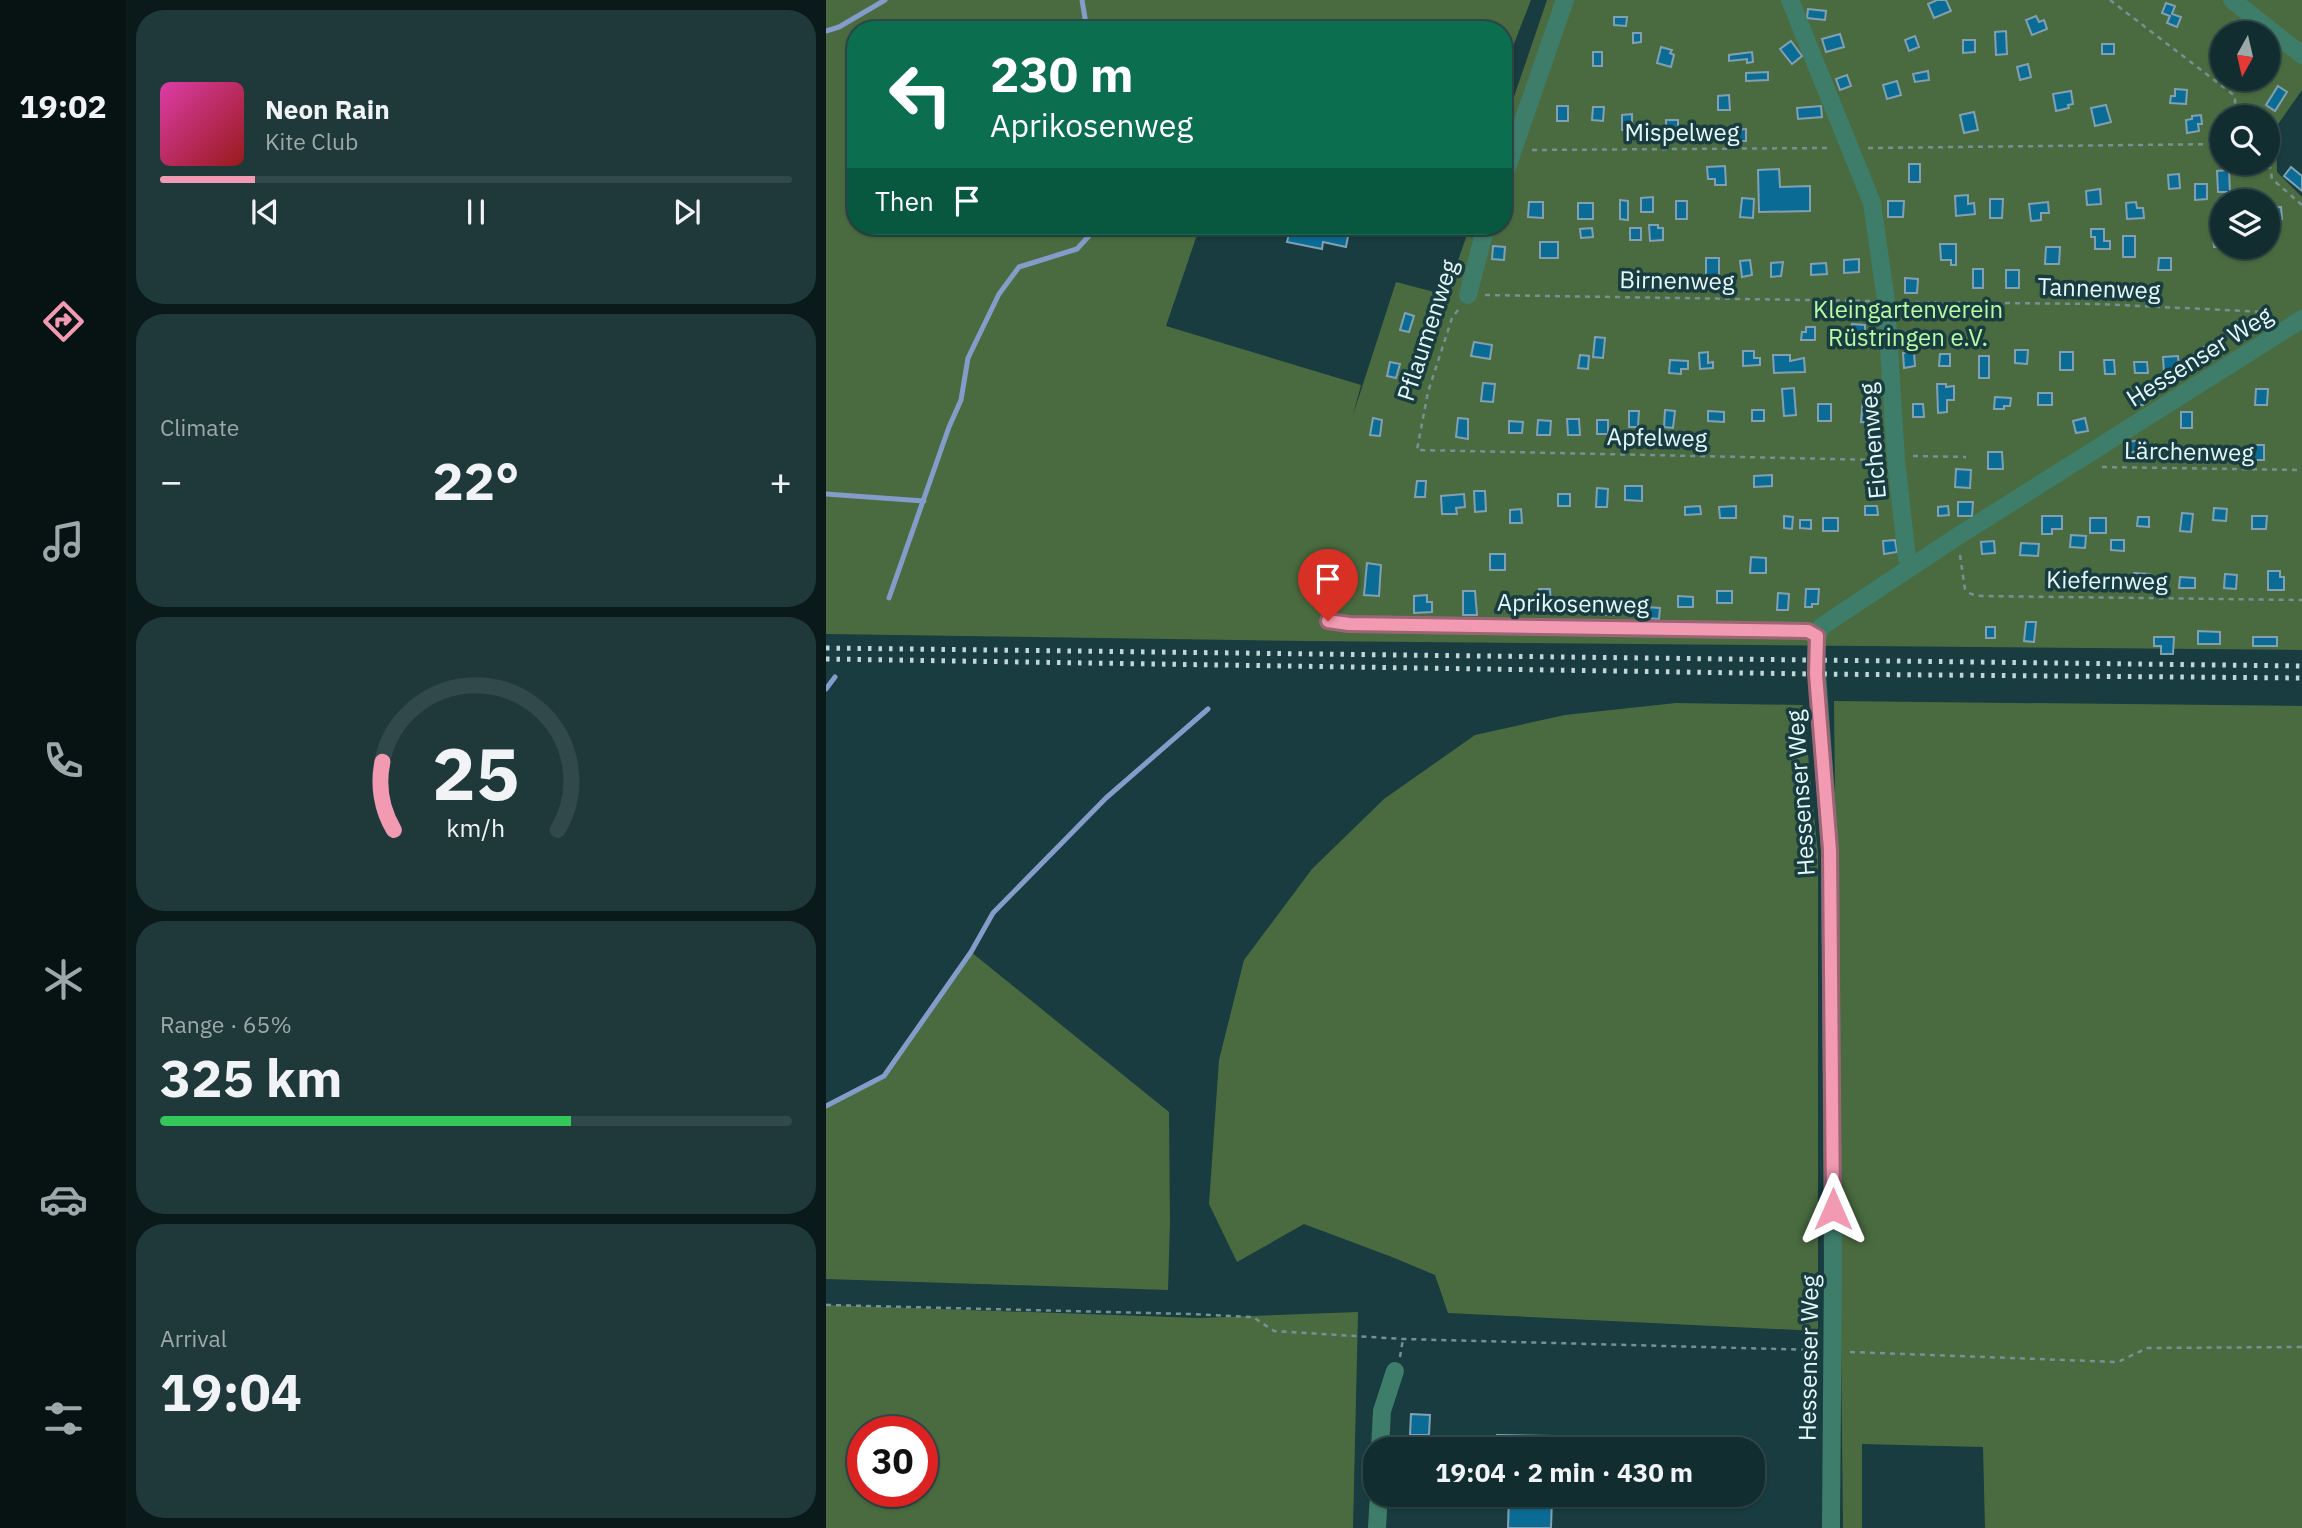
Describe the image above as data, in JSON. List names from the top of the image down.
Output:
{
  "streets": {
    "street": [
      "Pflaumenweg",
      "Hessenser Weg",
      "Eichenweg",
      "Aprikosenweg"
    ],
    "path": [
      "Mispelweg",
      "Birnenweg",
      "Tannenweg",
      "Apfelweg",
      "Lärchenweg",
      "Kiefernweg"
    ]
  },
  "crossings": [
    ["Mispelweg", "Eichenweg"],
    ["Birnenweg", "Tannenweg"],
    ["Birnenweg", "Pflaumenweg"],
    ["Birnenweg", "Eichenweg"],
    ["Tannenweg", "Eichenweg"],
    ["Pflaumenweg", "Apfelweg"],
    ["Hessenser Weg", "Eichenweg"],
    ["Hessenser Weg", "Lärchenweg"],
    ["Hessenser Weg", "Kiefernweg"],
    ["Hessenser Weg", "Aprikosenweg"],
    ["Apfelweg", "Eichenweg"]
  ],
  "parks": ["Kleingartenverein Rüstringen e.V."],
  "north": "bottom",
  "page": {
    "tabs": "19:02",
    "turn": ["230 m", "Aprikosenweg"],
    "song": ["Neon Rain", "Kite Club"],
    "then": "Then",
    "tile": [
      "Climate",
      ["Range · 65%", "325 km"],
      ["Arrival", "19:04"]
    ],
    "heat": ["−", "22°", "+"],
    "limit": "30",
    "trip": "19:04 · 2 min · 430 m",
    "gauge": ["25", "km/h"]
  }
}
